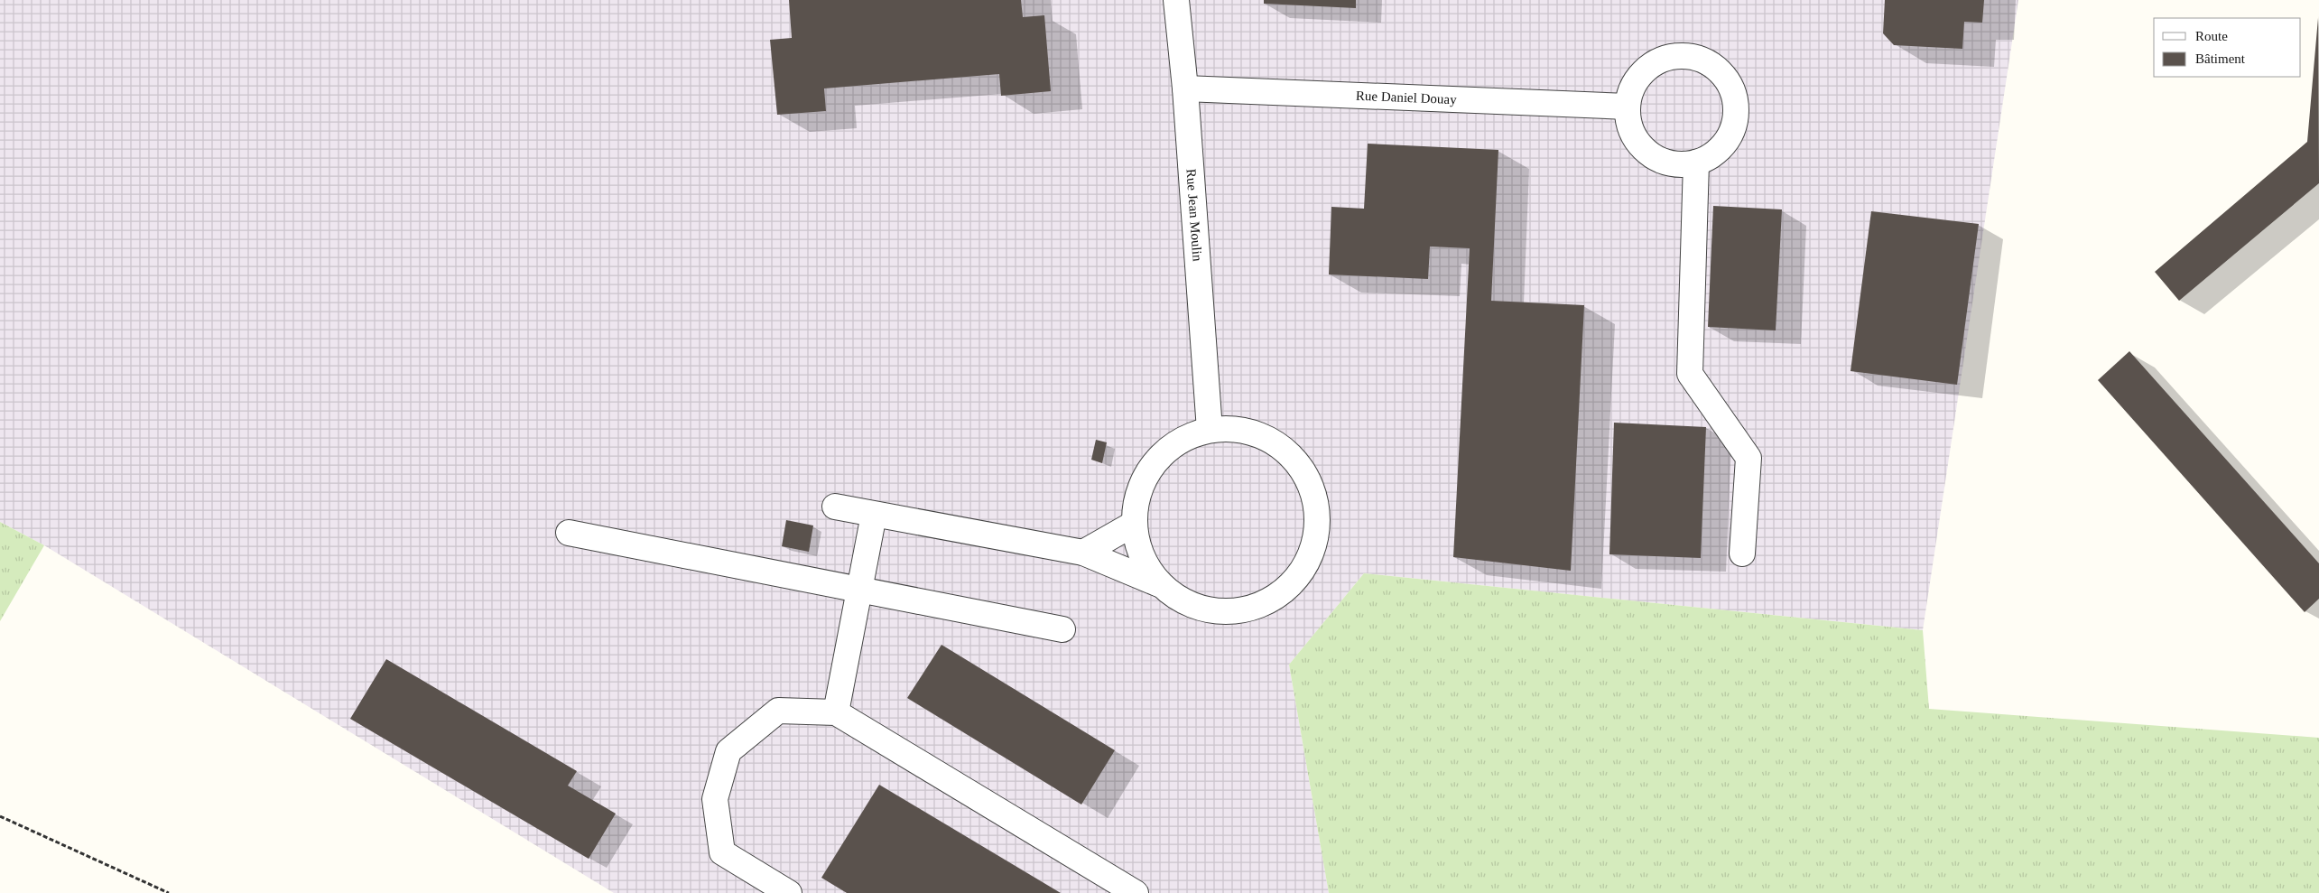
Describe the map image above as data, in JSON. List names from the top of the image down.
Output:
{
  "streets": {
    "street": ["Rue Daniel Douay", "Rue Jean Moulin"]
  },
  "crossings": [
    ["Rue Daniel Douay", "Rue Jean Moulin"]
  ],
  "legend": ["Route", "Bâtiment"]
}
